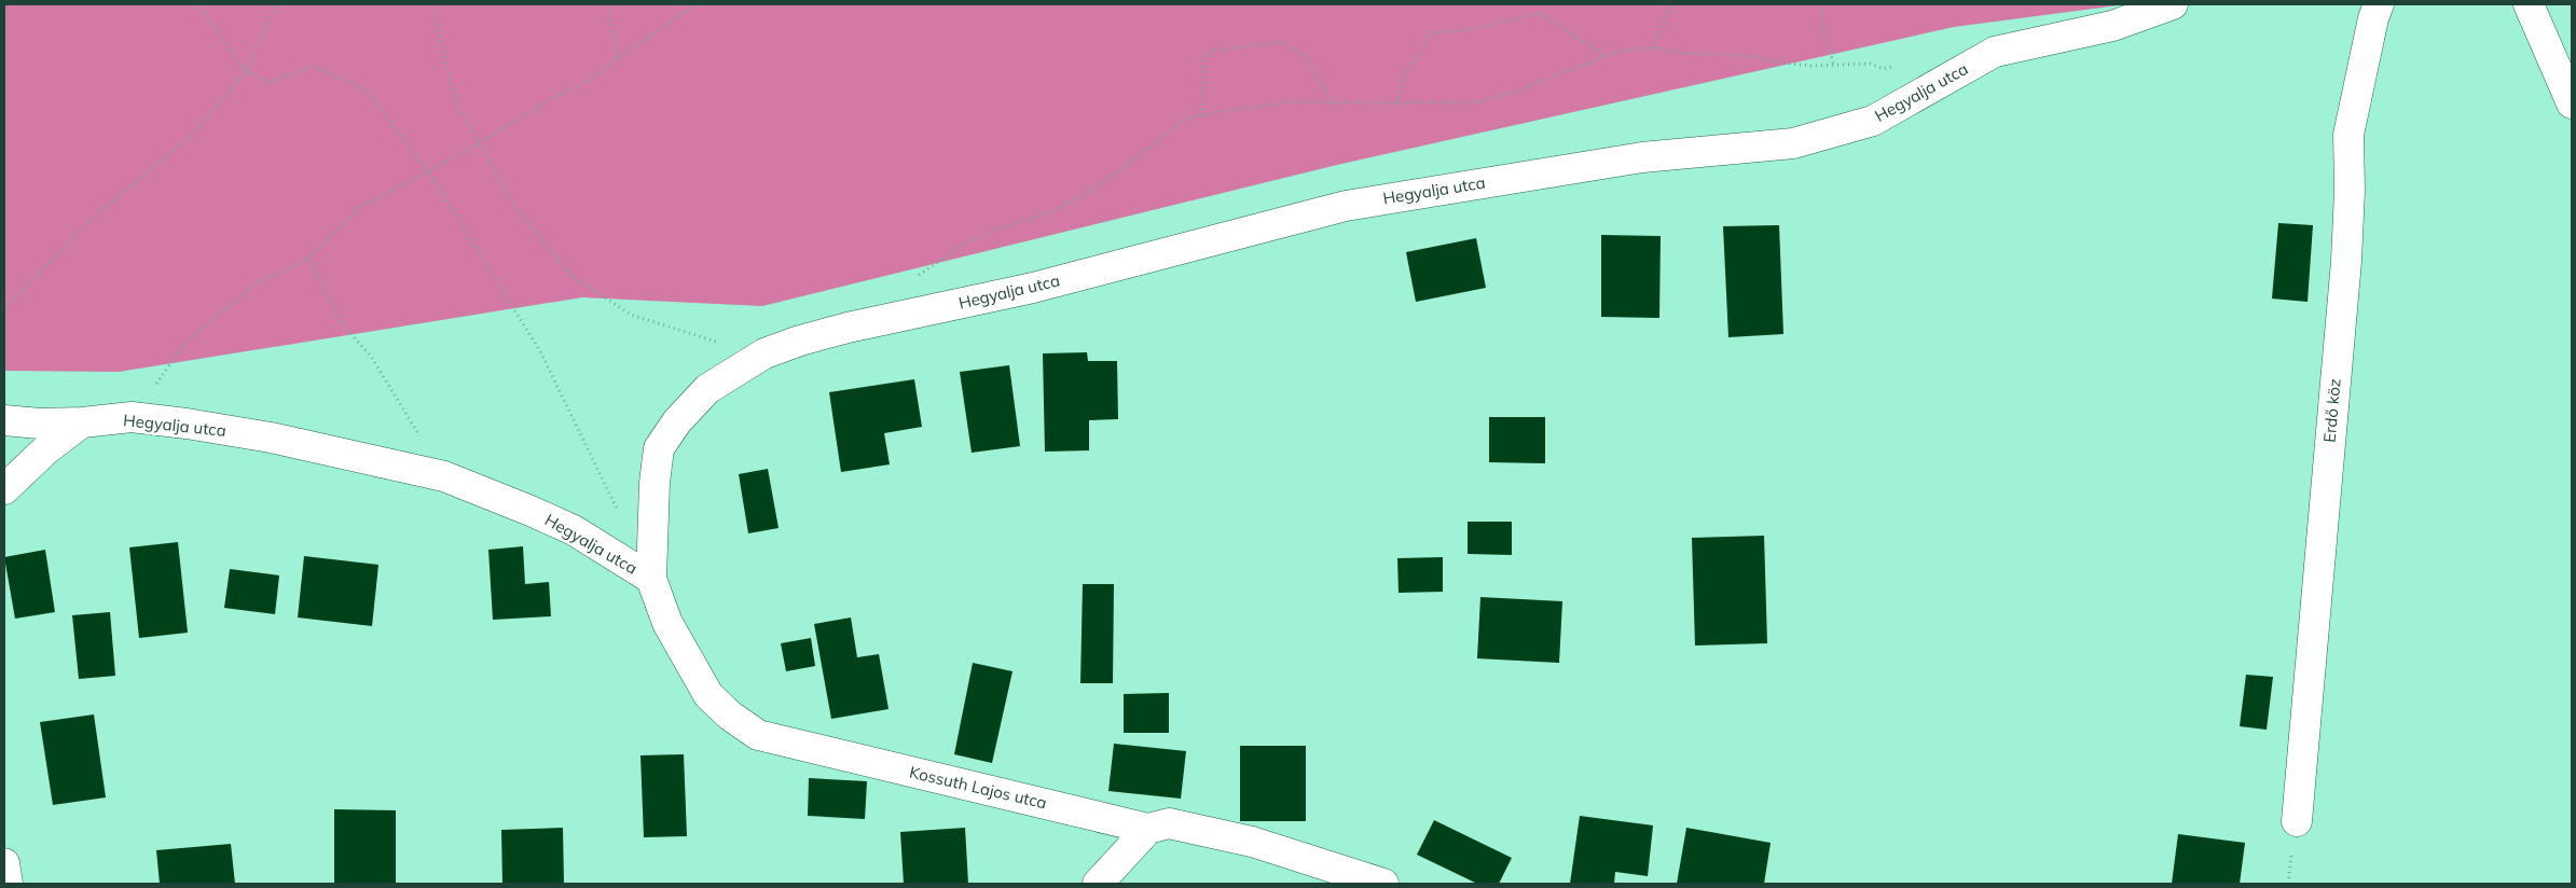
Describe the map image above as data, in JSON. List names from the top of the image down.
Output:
{
  "streets": {
    "street": ["Hegyalja utca", "Erdő köz", "Kossuth Lajos utca"]
  },
  "crossings": [
    ["Hegyalja utca", "Kossuth Lajos utca"]
  ]
}
